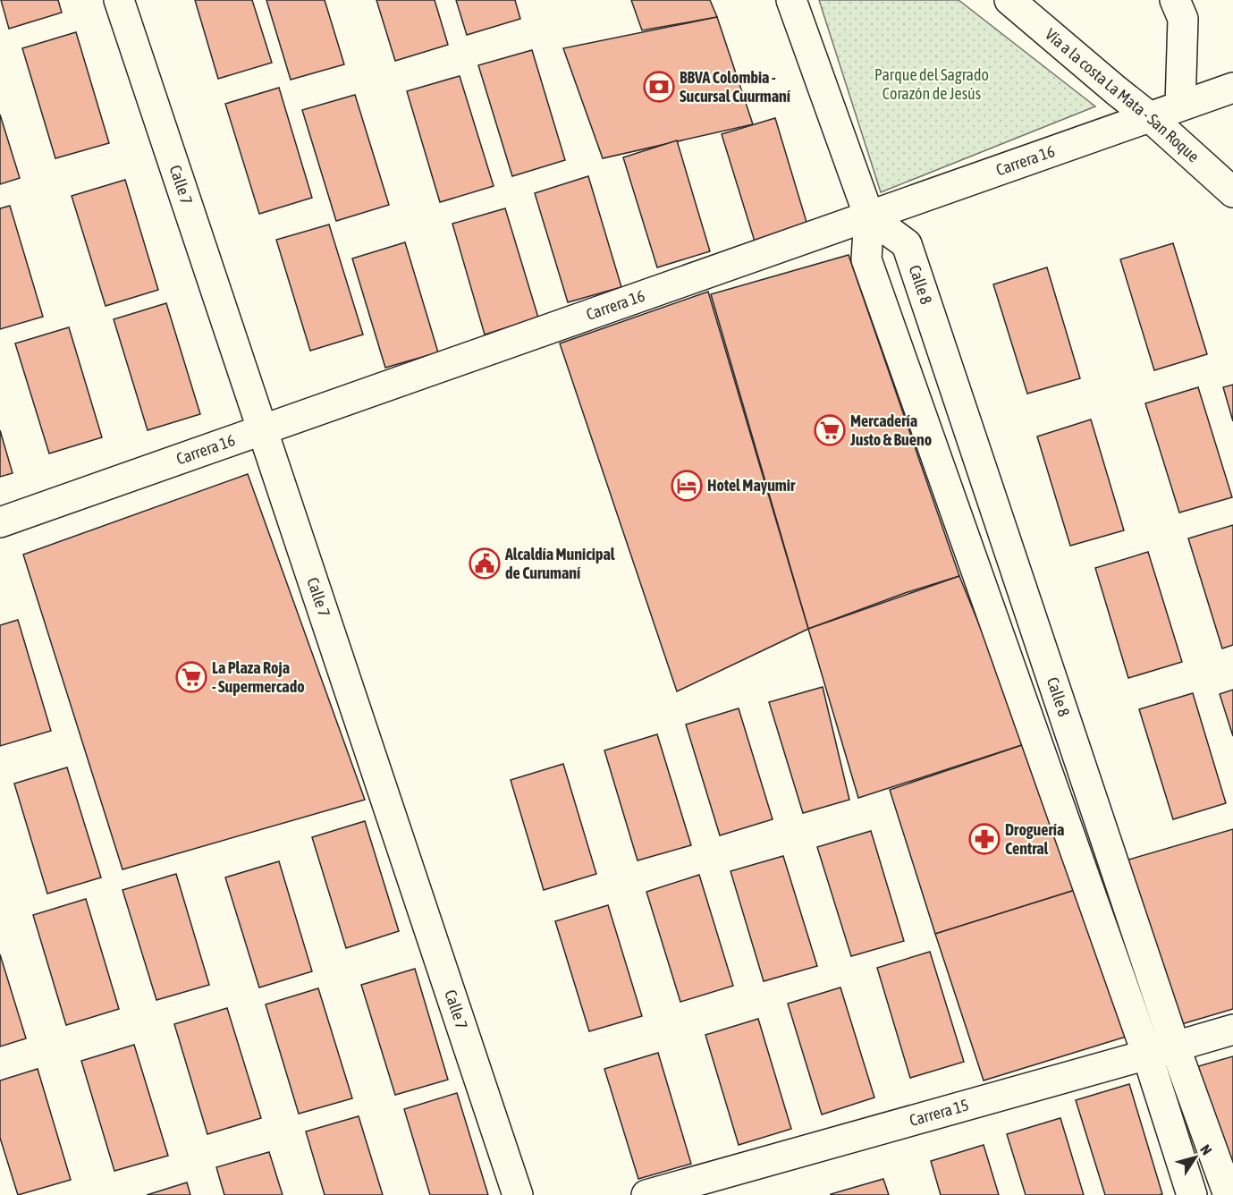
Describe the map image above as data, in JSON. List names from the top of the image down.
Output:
{
  "streets": {
    "main road": [
      "Vía a la costa La Mata - San Roque",
      "Carrera 16",
      "Calle 7",
      "Calle 8",
      "Carrera 15"
    ]
  },
  "crossings": [
    ["Vía a la costa La Mata - San Roque", "Carrera 16"],
    ["Carrera 16", "Calle 7"],
    ["Carrera 16", "Calle 8"],
    ["Calle 8", "Carrera 15"]
  ],
  "parks": ["Parque del Sagrado Corazón de Jesús"],
  "places": {
    "bank": ["BBVA Colombia - Sucursal Cuurmaní"],
    "supermarket": ["Mercadería Justo & Bueno", "La Plaza Roja - Supermercado"],
    "hotel": ["Hotel Mayumir"],
    "public building": ["Alcaldía Municipal de Curumaní"],
    "pharmacy": ["Droguería Central"]
  },
  "north": "top right"
}
